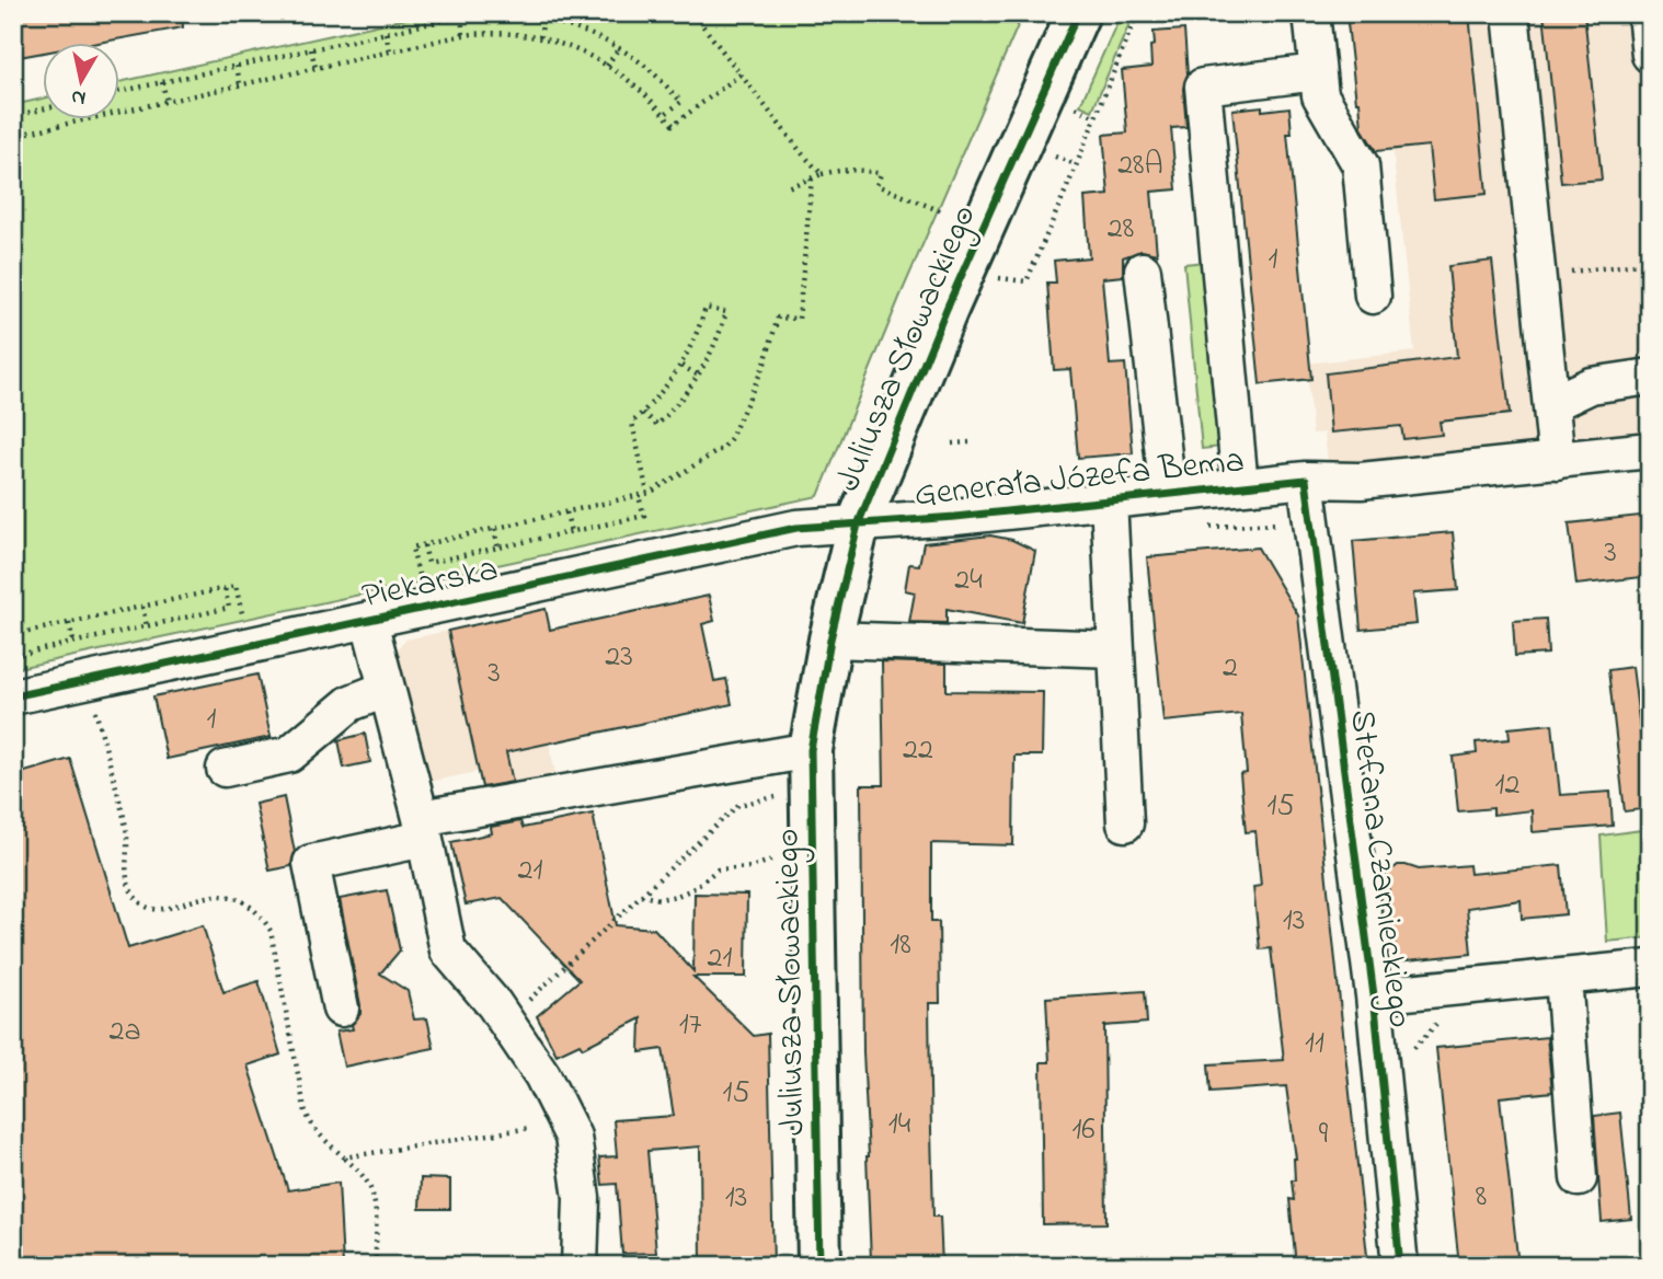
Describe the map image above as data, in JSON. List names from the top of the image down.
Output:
{
  "streets": {
    "main road": ["Juliusza Słowackiego"],
    "street": ["Generała Józefa Bema", "Piekarska", "Stefana Czarnieckiego"]
  },
  "crossings": [
    ["Juliusza Słowackiego", "Generała Józefa Bema"],
    ["Juliusza Słowackiego", "Piekarska"],
    ["Generała Józefa Bema", "Piekarska"],
    ["Generała Józefa Bema", "Stefana Czarnieckiego"]
  ],
  "house_numbers": [
    "28A",
    "28",
    "1",
    "3",
    "24",
    "23",
    "2",
    "3",
    "1",
    "22",
    "12",
    "15",
    "21",
    "13",
    "18",
    "21",
    "17",
    "2a",
    "11",
    "15",
    "14",
    "16",
    "9",
    "8",
    "13"
  ],
  "north": "bottom"
}
